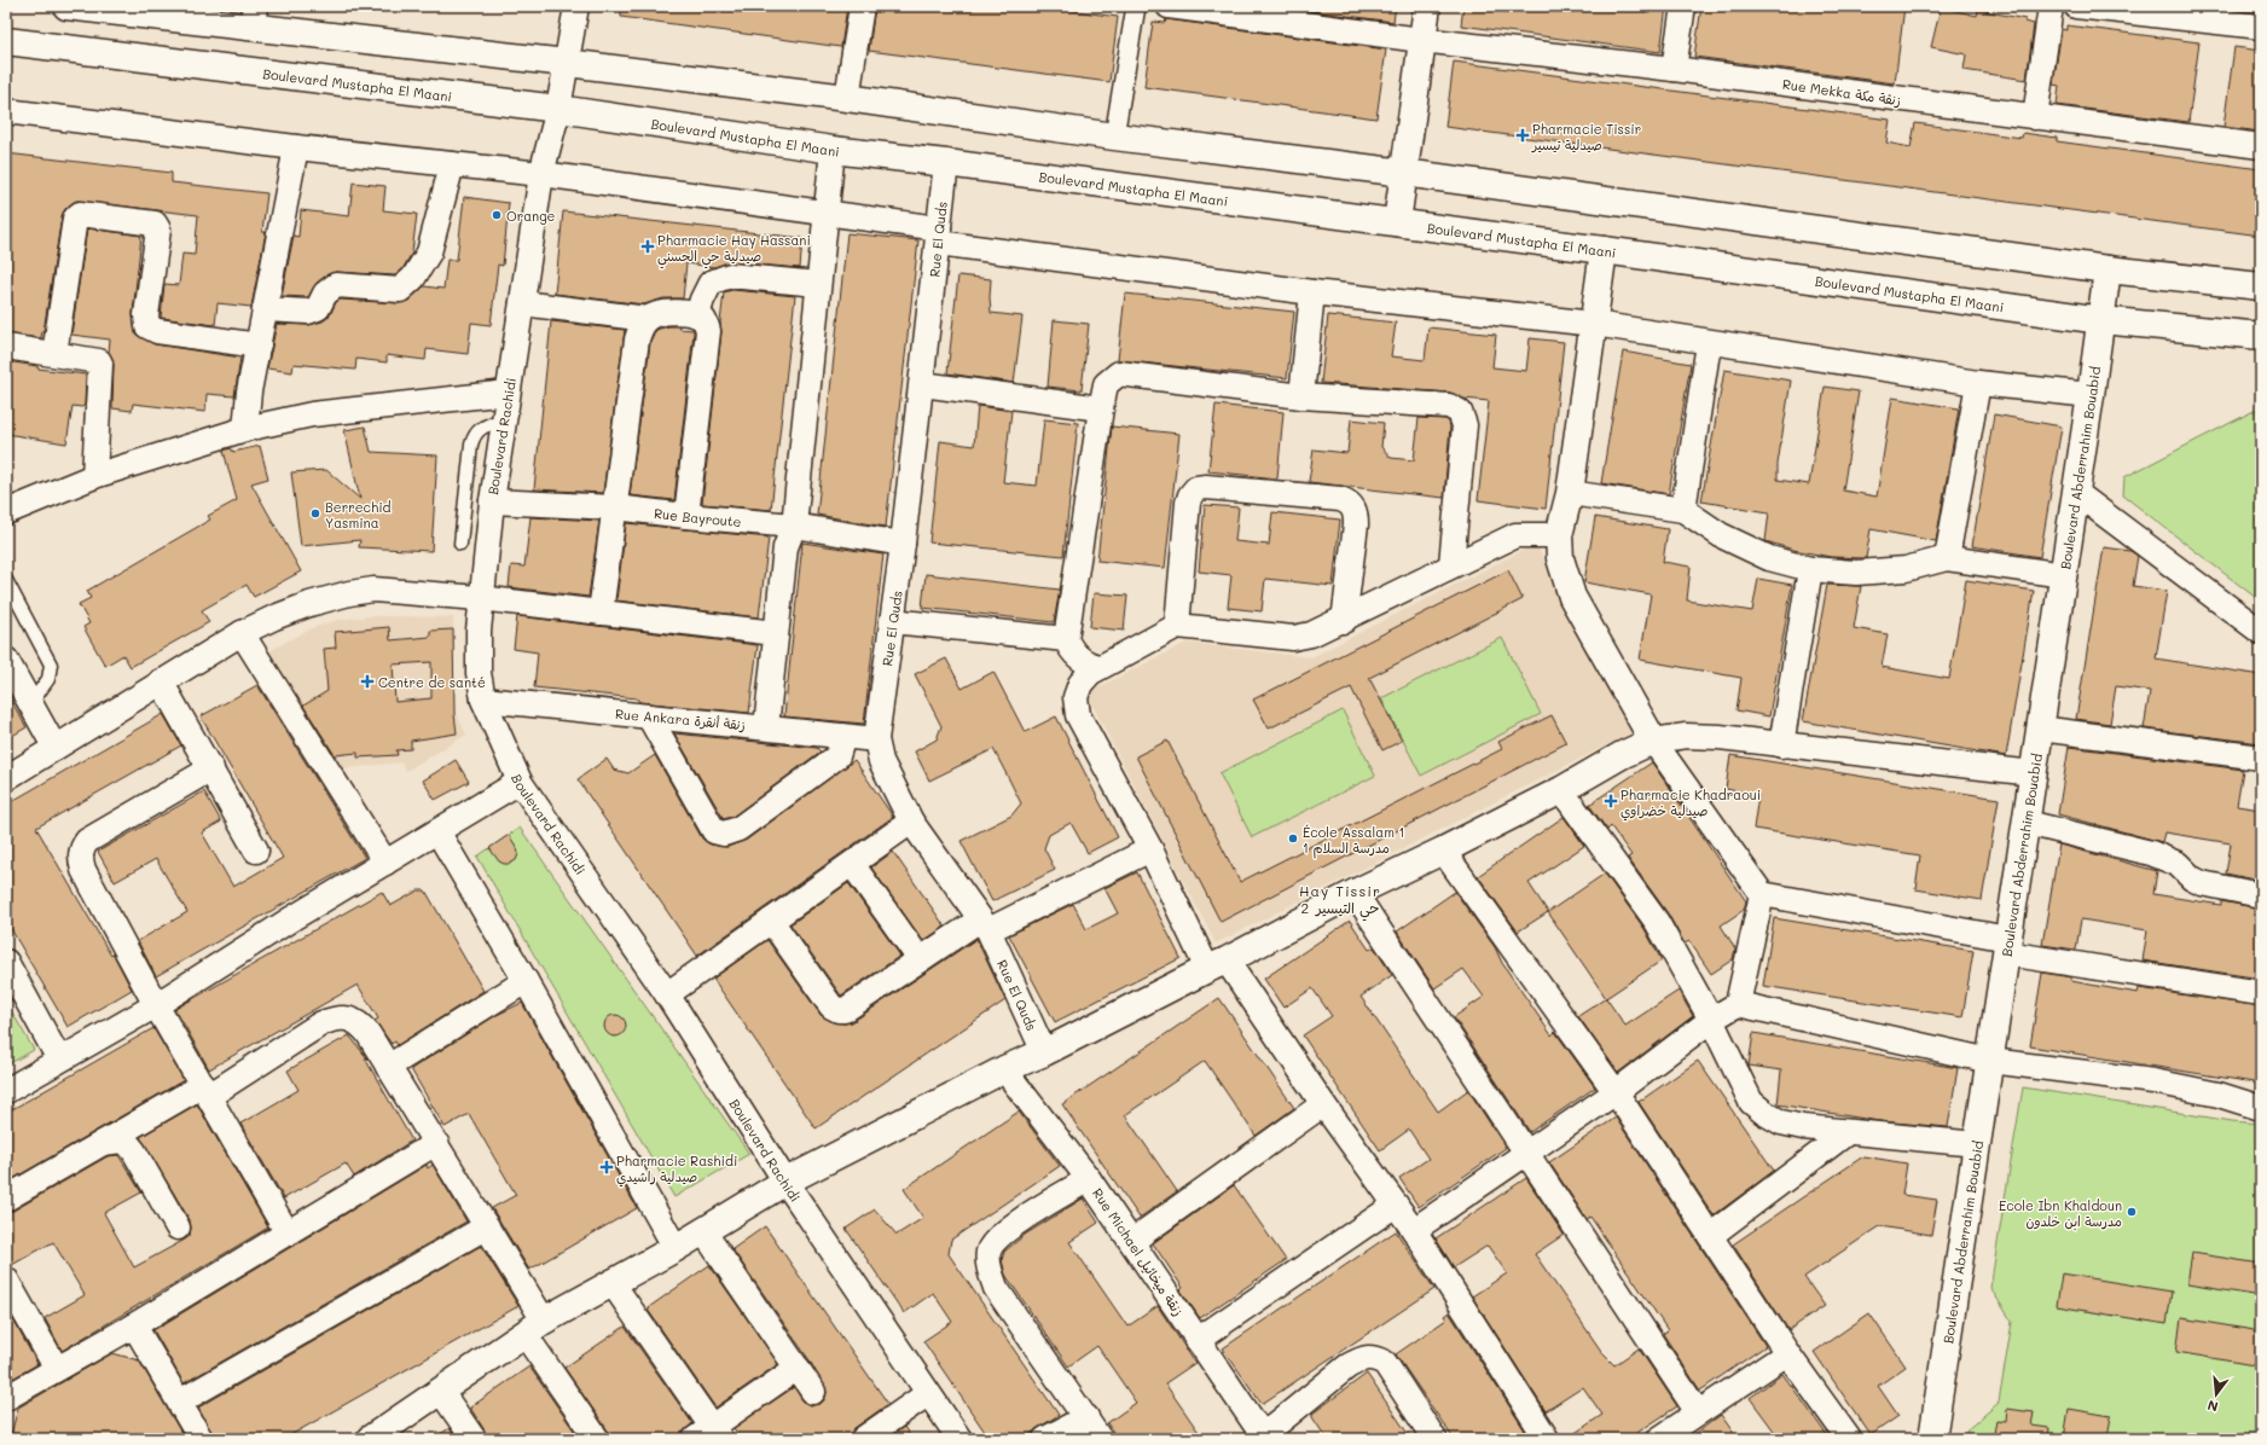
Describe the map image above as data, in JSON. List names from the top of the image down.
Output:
{
  "streets": {
    "street": [
      "Boulevard Mustapha El Maani",
      "Rue Mekka زنقة مكة",
      "Rue El Quds",
      "Boulevard Rachidi",
      "Boulevard Abderrahim Bouabid",
      "Rue Bayroute",
      "Rue Ankara زنقة أنقرة",
      "Rue Michael زنقة ميخائيل"
    ]
  },
  "crossings": [
    ["Boulevard Mustapha El Maani", "Rue El Quds"],
    ["Boulevard Mustapha El Maani", "Boulevard Rachidi"],
    ["Boulevard Mustapha El Maani", "Boulevard Abderrahim Bouabid"],
    ["Rue El Quds", "Rue Bayroute"],
    ["Rue El Quds", "Rue Ankara زنقة أنقرة"],
    ["Boulevard Rachidi", "Rue Bayroute"],
    ["Boulevard Rachidi", "Rue Ankara زنقة أنقرة"]
  ],
  "districts": ["Hay Tissir 2 حي التيسير"],
  "places": {
    "health": [
      "Pharmacie Tissir صيدلية تيسير",
      "Pharmacie Hay Hassani صيدلية حي الحسني",
      "Centre de santé",
      "Pharmacie Khadraoui صيدلية خضراوي",
      "Pharmacie Rashidi صيدلية راشيدي"
    ],
    "other": [
      "Orange",
      "Berrechid Yasmina",
      "École Assalam 1 مدرسة السلام 1",
      "Ecole Ibn Khaldoun مدرسة ابن خلدون"
    ]
  },
  "north": "bottom"
}
